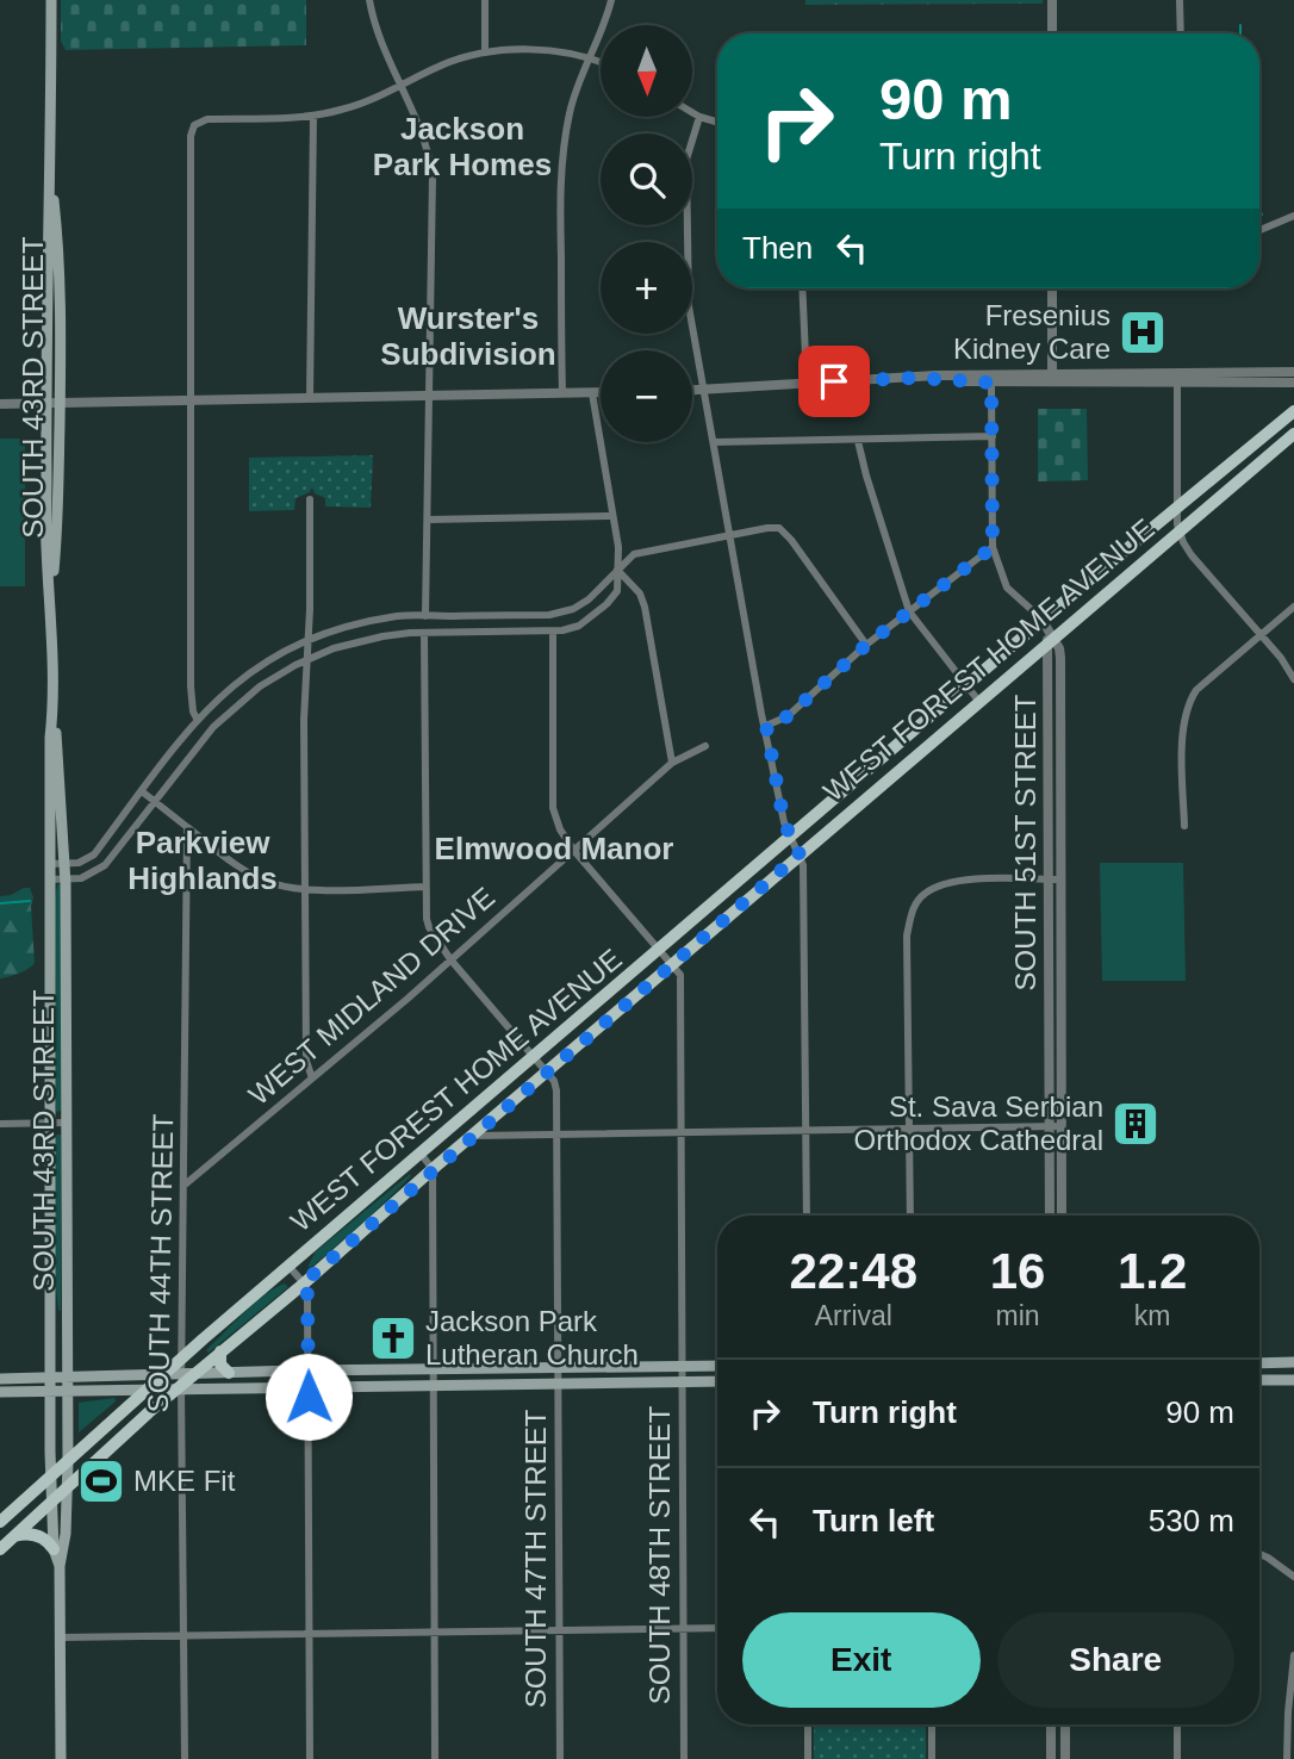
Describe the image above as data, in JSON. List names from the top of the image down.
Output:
{
  "streets": {
    "main road": ["SOUTH 43RD STREET", "WEST FOREST HOME AVENUE"],
    "street": [
      "SOUTH 51ST STREET",
      "WEST MIDLAND DRIVE",
      "SOUTH 44TH STREET",
      "SOUTH 48TH STREET",
      "SOUTH 47TH STREET"
    ]
  },
  "crossings": [
    ["SOUTH 43RD STREET", "WEST FOREST HOME AVENUE"],
    ["WEST FOREST HOME AVENUE", "SOUTH 51ST STREET"],
    ["WEST FOREST HOME AVENUE", "SOUTH 44TH STREET"],
    ["WEST FOREST HOME AVENUE", "SOUTH 48TH STREET"],
    ["WEST FOREST HOME AVENUE", "SOUTH 47TH STREET"],
    ["WEST MIDLAND DRIVE", "SOUTH 44TH STREET"]
  ],
  "districts": [
    "Jackson Park Homes",
    "Wurster's Subdivision",
    "Parkview Highlands",
    "Elmwood Manor"
  ],
  "places": {
    "hospital": ["Fresenius Kidney Care"],
    "building": ["St. Sava Serbian Orthodox Cathedral"],
    "church": ["Jackson Park Lutheran Church"],
    "sports": ["MKE Fit"]
  },
  "north": "bottom",
  "page": {
    "map_buttons": ["+", "−"],
    "turn": ["90 m", "Turn right"],
    "then": "Then",
    "eta": [
      "22:48",
      "Arrival",
      "16",
      "min",
      "1.2",
      "km"
    ],
    "list": [
      {
        "name": "Turn right",
        "value": "90 m"
      },
      {
        "name": "Turn left",
        "value": "530 m"
      }
    ],
    "buttons": ["Exit", "Share"]
  }
}
